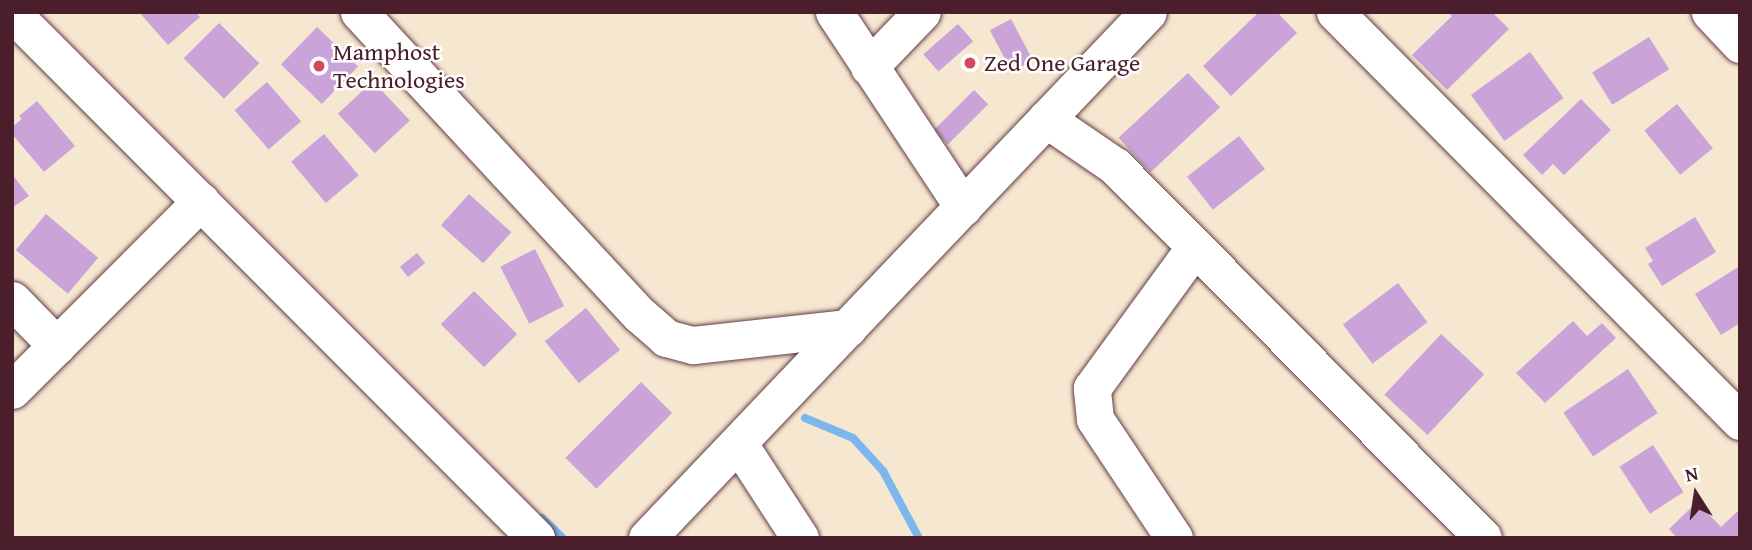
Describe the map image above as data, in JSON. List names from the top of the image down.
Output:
{
  "places": ["Zed One Garage", "Mamphost Technologies"],
  "north": "top"
}
